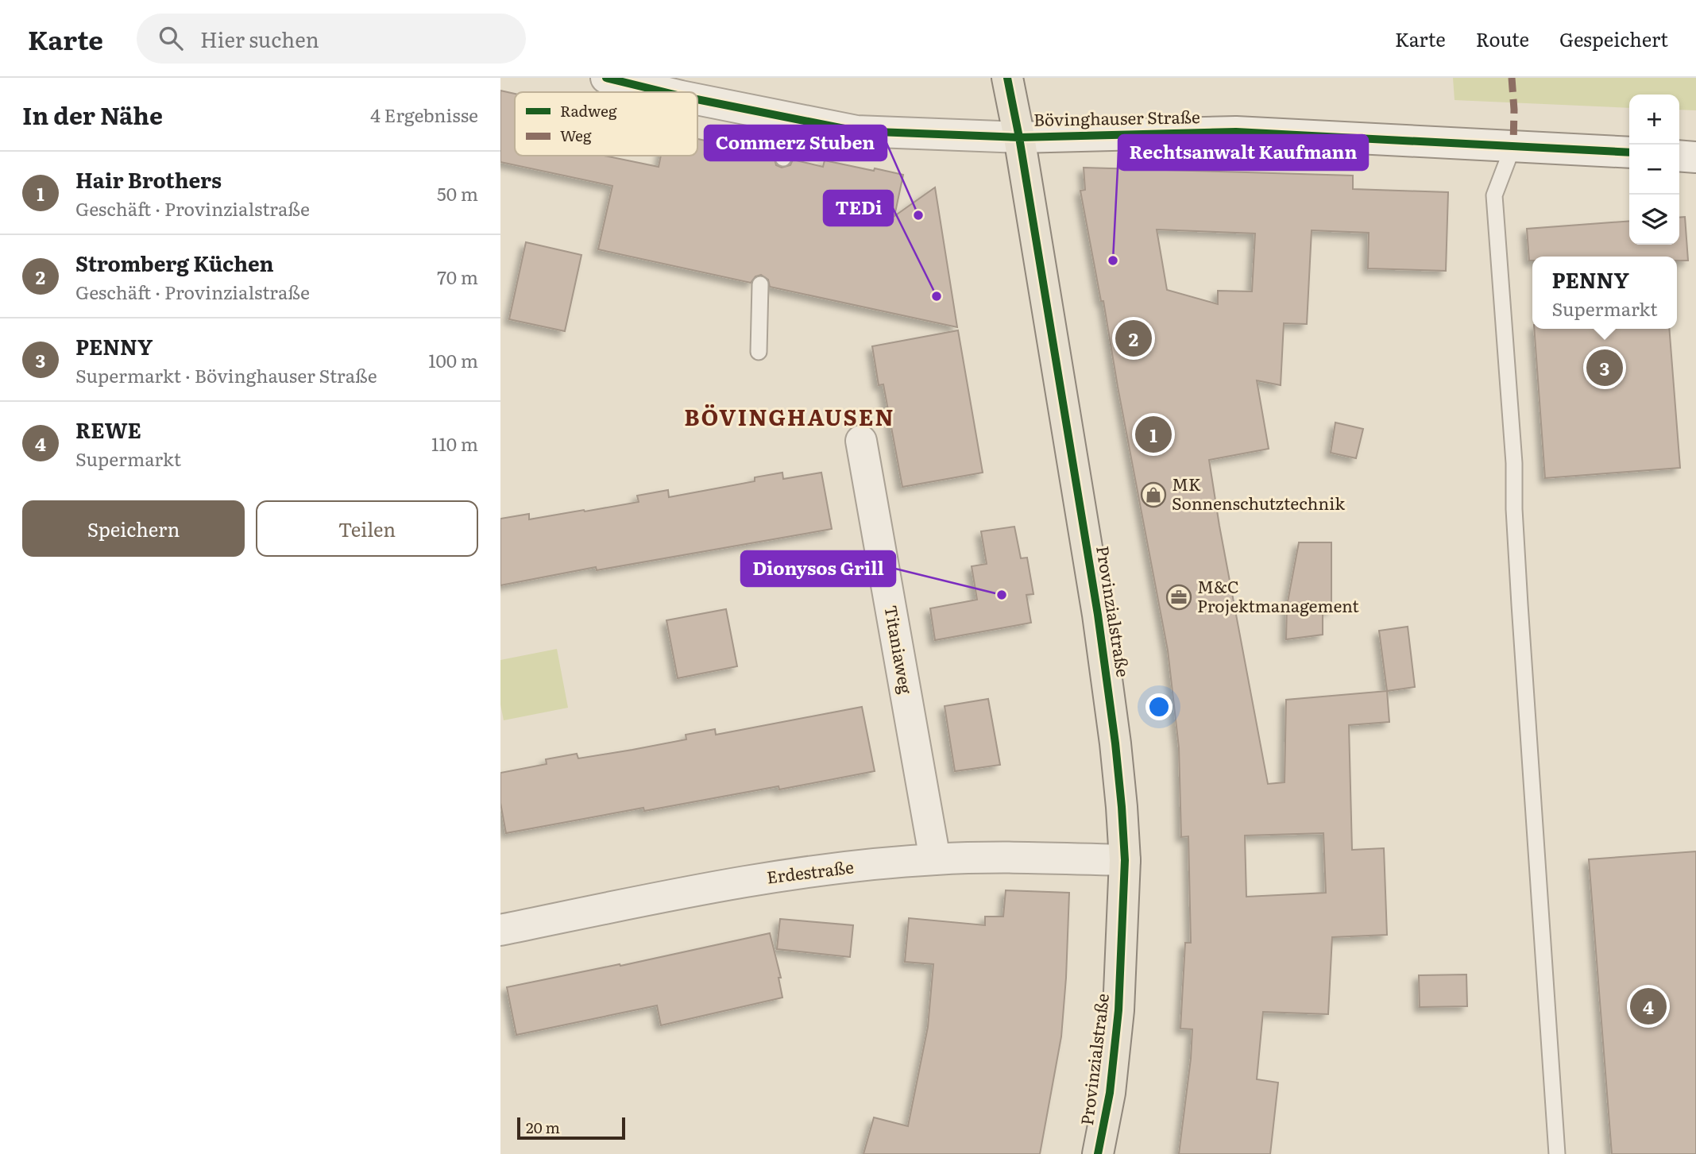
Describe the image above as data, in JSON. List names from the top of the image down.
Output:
{
  "streets": {
    "main road": ["Provinzialstraße"],
    "street": ["Bövinghauser Straße", "Titaniaweg", "Erdestraße"]
  },
  "crossings": [
    ["Bövinghauser Straße", "Provinzialstraße"],
    ["Provinzialstraße", "Erdestraße"],
    ["Titaniaweg", "Erdestraße"]
  ],
  "districts": ["BÖVINGHAUSEN"],
  "places": {
    "other": [
      "Commerz Stuben",
      "Rechtsanwalt Kaufmann",
      "TEDi",
      "Dionysos Grill"
    ],
    "shop": ["MK Sonnenschutztechnik"],
    "office": ["M&C Projektmanagement"]
  },
  "legend": ["Radweg", "Weg"],
  "scale_bar": "20 m",
  "page": {
    "header": "Karte",
    "search": "Hier suchen",
    "nav": ["Karte", "Route", "Gespeichert"],
    "heading": ["In der Nähe", "4 Ergebnisse"],
    "map_buttons": ["+", "−"],
    "list": [
      {
        "mark": "1",
        "name": "Hair Brothers",
        "note": "Geschäft · Provinzialstraße",
        "value": "50 m"
      },
      {
        "mark": "2",
        "name": "Stromberg Küchen",
        "note": "Geschäft · Provinzialstraße",
        "value": "70 m"
      },
      {
        "mark": "3",
        "name": "PENNY",
        "note": "Supermarkt · Bövinghauser Straße",
        "value": "100 m"
      },
      {
        "mark": "4",
        "name": "REWE",
        "note": "Supermarkt",
        "value": "110 m"
      }
    ],
    "popup": ["PENNY", "Supermarkt"],
    "pins": [
      "2",
      "3",
      "1",
      "4"
    ],
    "buttons": ["Speichern", "Teilen"],
    "scale": "20 m"
  }
}
